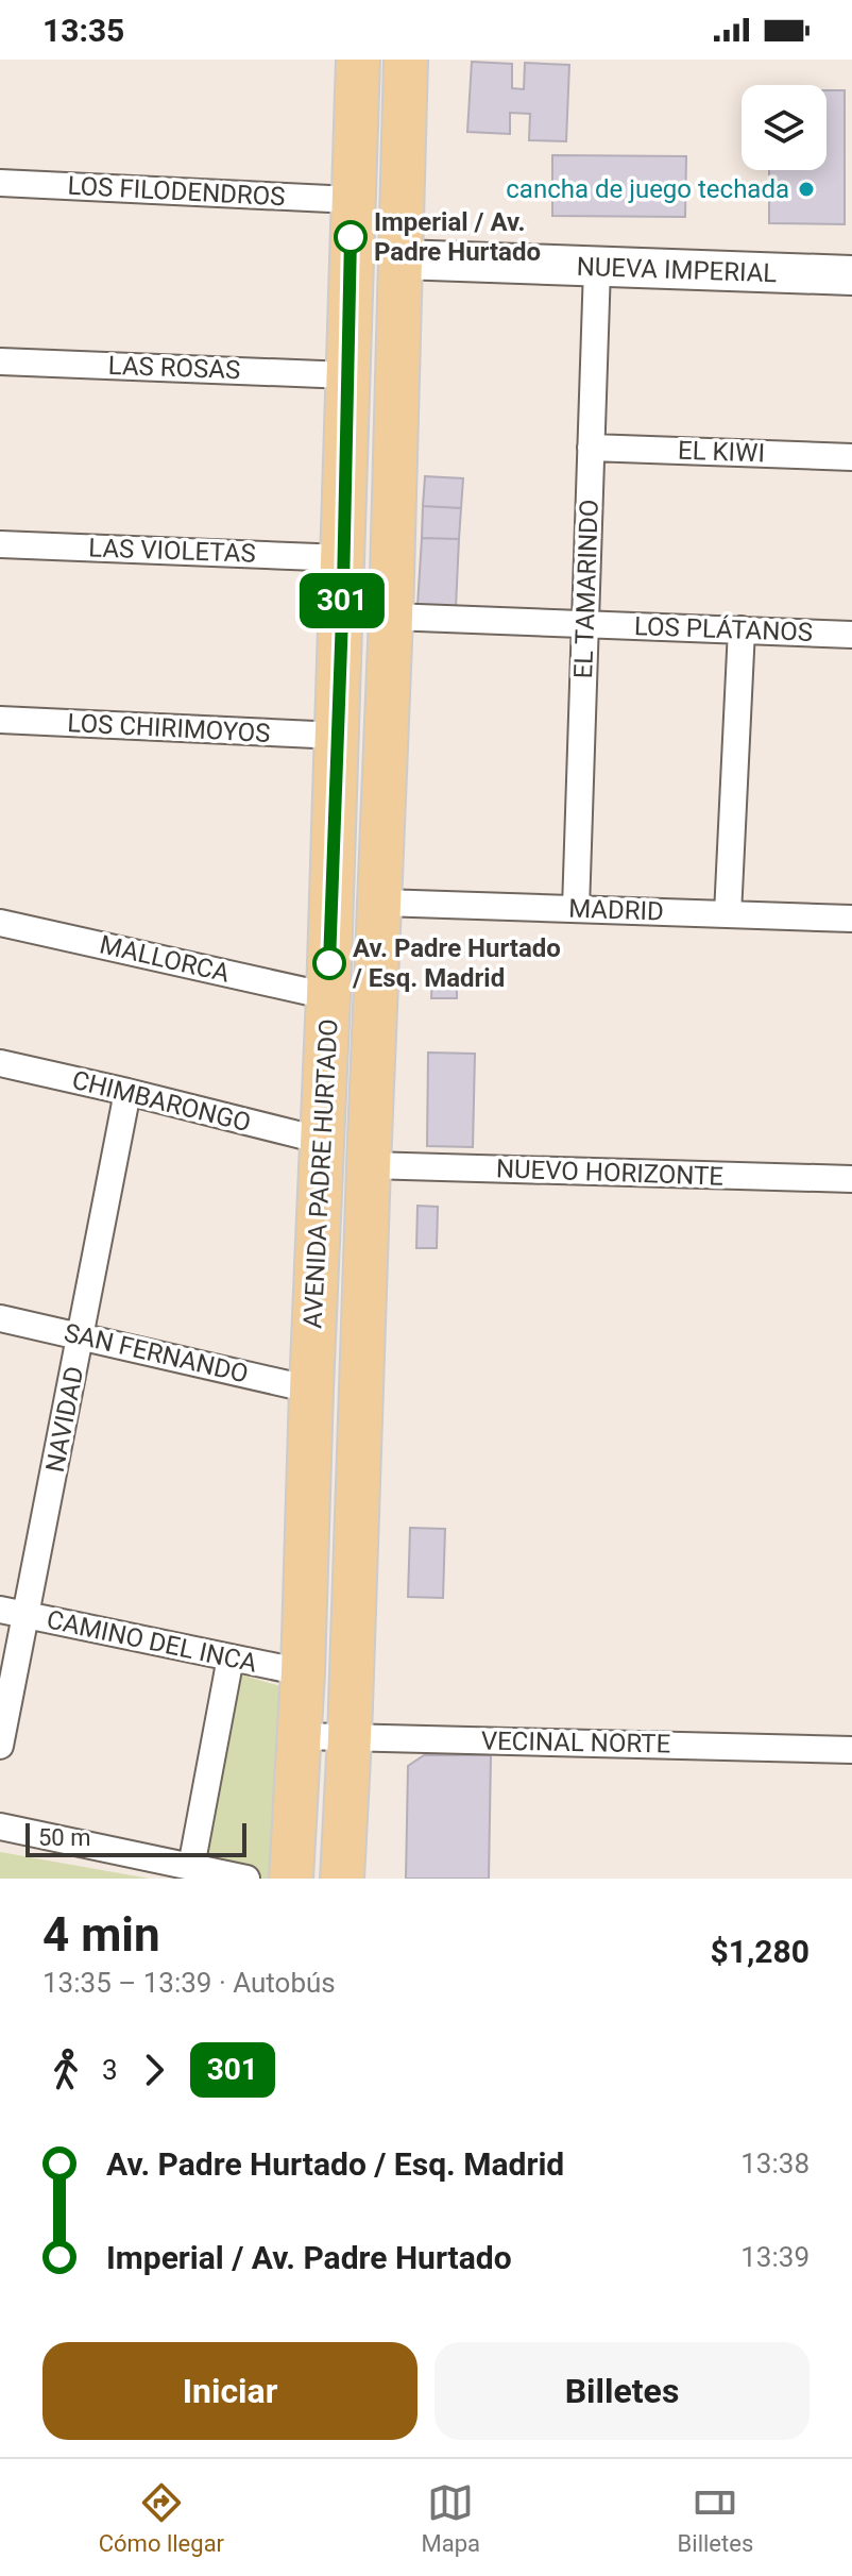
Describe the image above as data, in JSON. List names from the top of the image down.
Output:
{
  "streets": {
    "main road": ["AVENIDA PADRE HURTADO"],
    "street": [
      "LOS FILODENDROS",
      "NUEVA IMPERIAL",
      "LAS ROSAS",
      "EL KIWI",
      "LAS VIOLETAS",
      "EL TAMARINDO",
      "LOS PLÁTANOS",
      "LOS CHIRIMOYOS",
      "MADRID",
      "MALLORCA",
      "CHIMBARONGO",
      "NUEVO HORIZONTE",
      "SAN FERNANDO",
      "NAVIDAD",
      "CAMINO DEL INCA",
      "VECINAL NORTE"
    ]
  },
  "crossings": [
    ["LOS FILODENDROS", "AVENIDA PADRE HURTADO"],
    ["NUEVA IMPERIAL", "EL TAMARINDO"],
    ["NUEVA IMPERIAL", "AVENIDA PADRE HURTADO"],
    ["LAS ROSAS", "AVENIDA PADRE HURTADO"],
    ["EL KIWI", "EL TAMARINDO"],
    ["LAS VIOLETAS", "AVENIDA PADRE HURTADO"],
    ["EL TAMARINDO", "LOS PLÁTANOS"],
    ["EL TAMARINDO", "MADRID"],
    ["LOS PLÁTANOS", "AVENIDA PADRE HURTADO"],
    ["LOS CHIRIMOYOS", "AVENIDA PADRE HURTADO"],
    ["MADRID", "AVENIDA PADRE HURTADO"],
    ["MALLORCA", "AVENIDA PADRE HURTADO"],
    ["CHIMBARONGO", "AVENIDA PADRE HURTADO"],
    ["CHIMBARONGO", "NAVIDAD"],
    ["NUEVO HORIZONTE", "AVENIDA PADRE HURTADO"],
    ["AVENIDA PADRE HURTADO", "SAN FERNANDO"],
    ["AVENIDA PADRE HURTADO", "CAMINO DEL INCA"],
    ["AVENIDA PADRE HURTADO", "VECINAL NORTE"],
    ["SAN FERNANDO", "NAVIDAD"],
    ["NAVIDAD", "CAMINO DEL INCA"]
  ],
  "places": ["cancha de juego techada", "Imperial / Av. Padre Hurtado", "Av. Padre Hurtado / Esq. Madrid"],
  "lines": ["bus line 301"],
  "scale_bar": "50 m",
  "page": {
    "status": "13:35",
    "on_map": "301",
    "scale": "50 m",
    "heading": ["4 min", "13:35 – 13:39 · Autobús", "$1,280"],
    "legs": ["3", "301"],
    "list": [
      {
        "name": "Av. Padre Hurtado / Esq. Madrid",
        "value": "13:38"
      },
      {
        "name": "Imperial / Av. Padre Hurtado",
        "value": "13:39"
      }
    ],
    "buttons": ["Iniciar", "Billetes"],
    "tabs": ["Cómo llegar", "Mapa", "Billetes"]
  }
}
